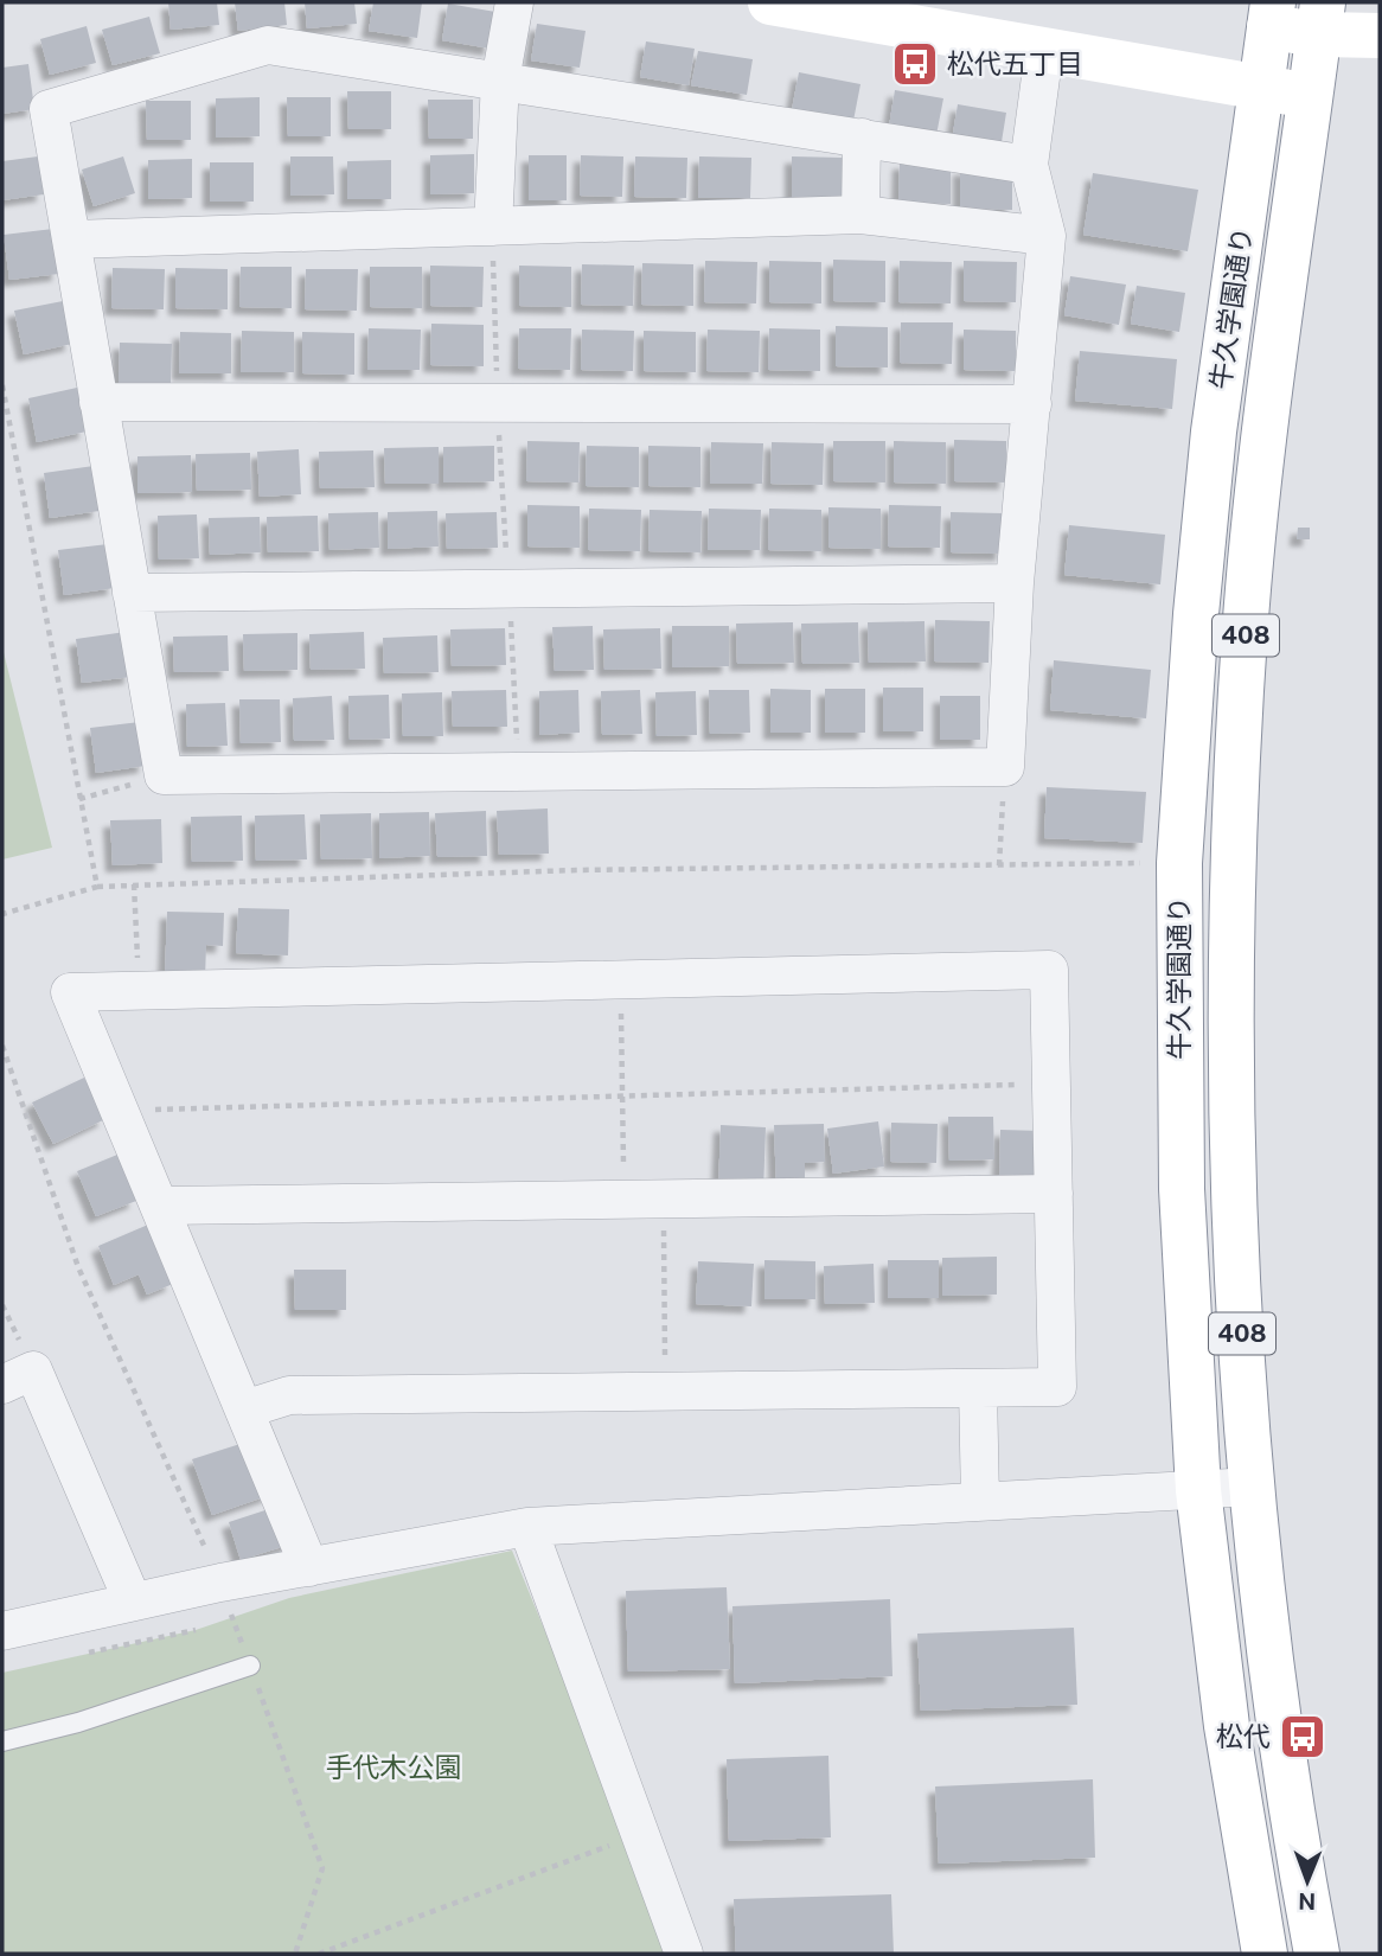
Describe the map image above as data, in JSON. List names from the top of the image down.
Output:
{
  "streets": {
    "main road": ["牛久学園通り", "408"]
  },
  "parks": ["手代木公園"],
  "places": {
    "bus stop": ["松代五丁目", "松代"]
  },
  "north": "bottom"
}
